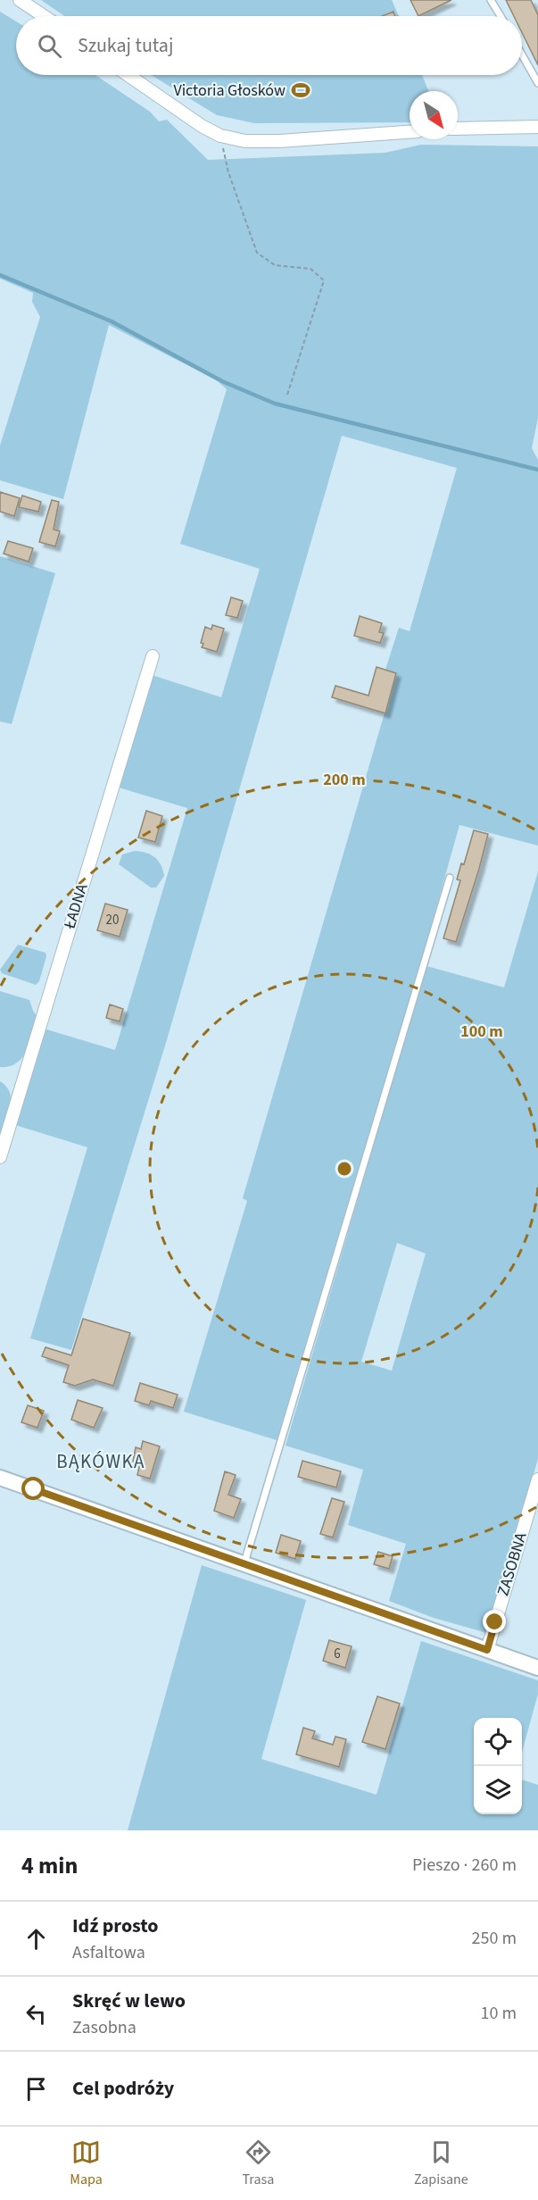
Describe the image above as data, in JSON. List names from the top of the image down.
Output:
{
  "streets": {
    "street": ["ŁADNA", "ZASOBNA"]
  },
  "districts": ["BĄKÓWKA"],
  "places": {
    "sports": ["Victoria Głosków"]
  },
  "house_numbers": ["20", "6"],
  "north": "bottom right",
  "page": {
    "search": "Szukaj tutaj",
    "heading": ["4 min", "Pieszo · 260 m"],
    "list": [
      ["Idź prosto", "Asfaltowa", "250 m"],
      ["Skręć w lewo", "Zasobna", "10 m"],
      "Cel podróży"
    ],
    "nav": ["Mapa", "Trasa", "Zapisane"]
  },
  "rings": ["200 m", "100 m"]
}
